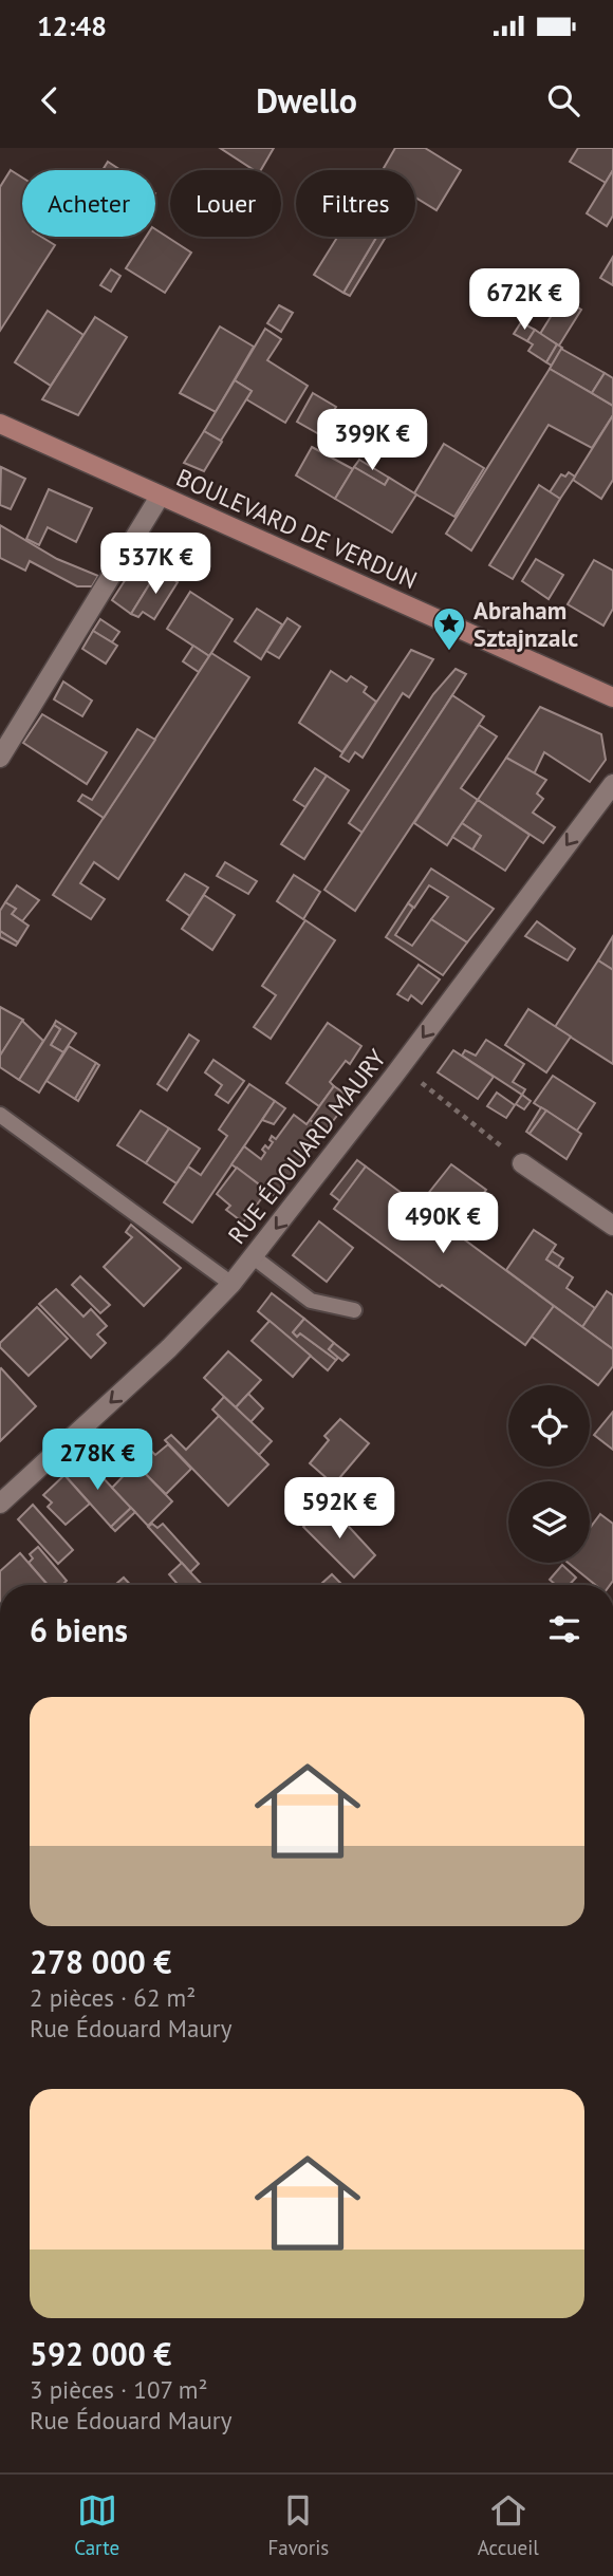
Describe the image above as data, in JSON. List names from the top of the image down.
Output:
{
  "streets": {
    "main road": ["BOULEVARD DE VERDUN"],
    "street": ["RUE ÉDOUARD MAURY"]
  },
  "one_way": ["RUE ÉDOUARD MAURY"],
  "places": {
    "place": ["Abraham Sztajnzalc"]
  },
  "page": {
    "status": "12:48",
    "header": "Dwello",
    "chip": ["Acheter", "Louer", "Filtres"],
    "price": [
      "672K €",
      "399K €",
      "537K €",
      "490K €",
      "278K €",
      "592K €"
    ],
    "heading": "6 biens",
    "list": [
      {
        "name": "278 000 €",
        "note": "2 pièces · 62 m² · Rue Édouard Maury"
      },
      {
        "name": "592 000 €",
        "note": "3 pièces · 107 m² · Rue Édouard Maury"
      }
    ],
    "tabs": ["Carte", "Favoris", "Accueil"]
  }
}
